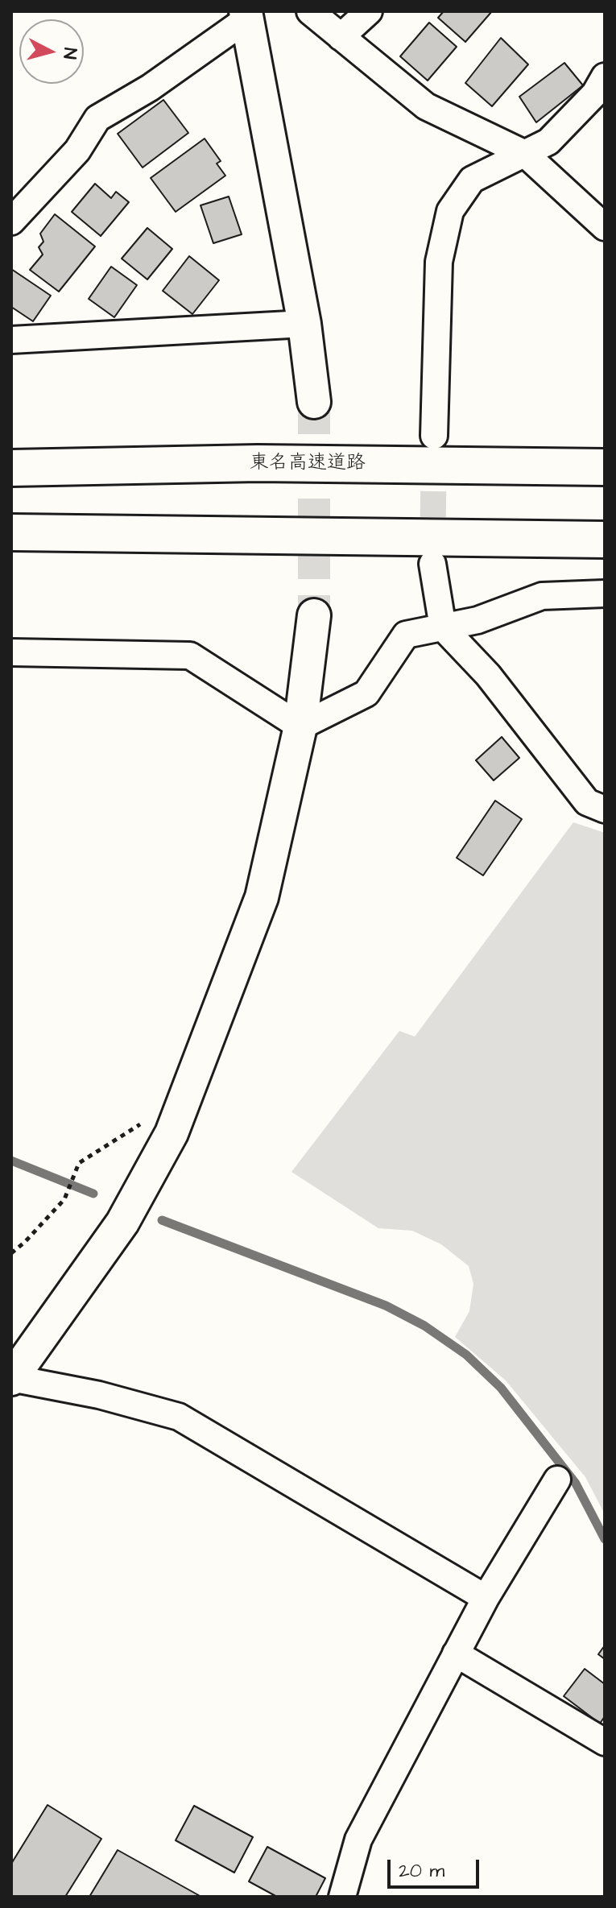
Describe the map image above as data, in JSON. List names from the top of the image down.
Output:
{
  "streets": {
    "highway": ["東名高速道路"]
  },
  "scale_bar": "20 m",
  "north": "right"
}
